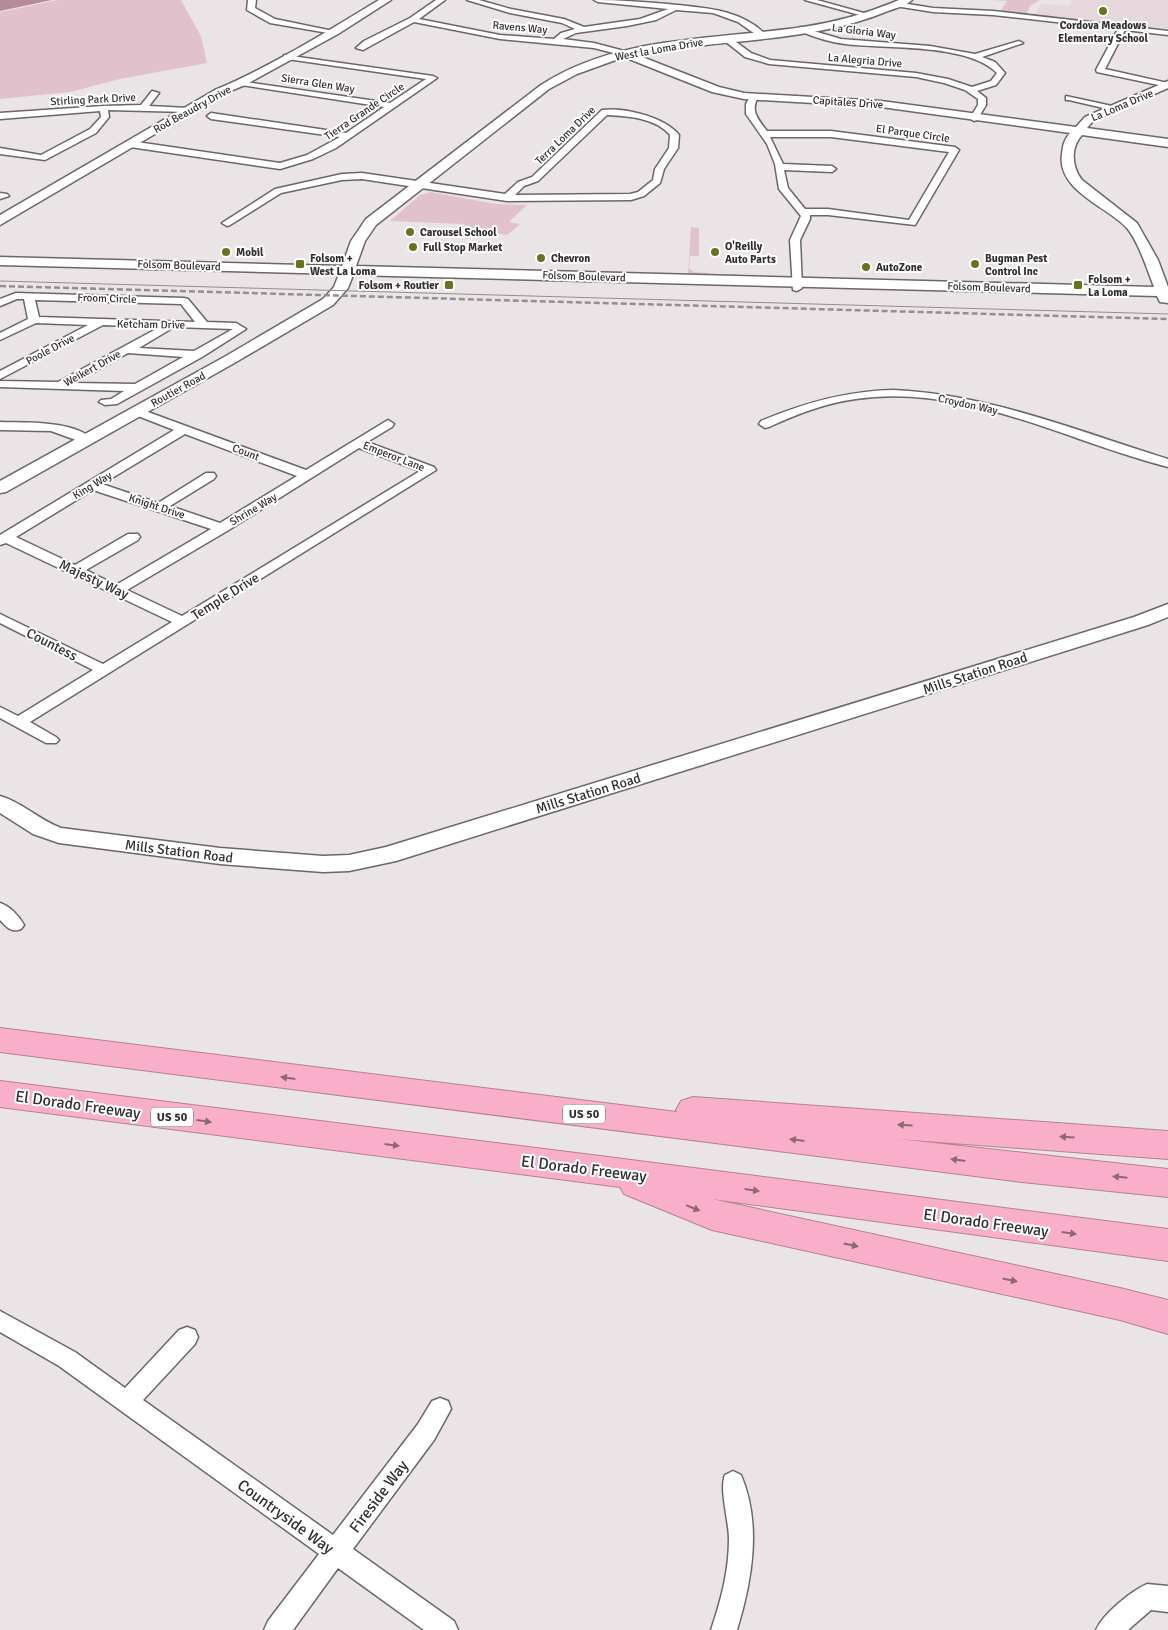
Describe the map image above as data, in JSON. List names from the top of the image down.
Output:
{
  "streets": {
    "highway": ["El Dorado Freeway", "US 50"],
    "street": [
      "Ravens Way",
      "La Gloria Way",
      "West la Loma Drive",
      "La Alegria Drive",
      "Sierra Glen Way",
      "Stirling Park Drive",
      "Capitales Drive",
      "La Loma Drive",
      "Rod Beaudry Drive",
      "Tierra Grande Circle",
      "El Parque Circle",
      "Terra Loma Drive",
      "Folsom Boulevard",
      "Froom Circle",
      "Ketcham Drive",
      "Poole Drive",
      "Weikert Drive",
      "Routier Road",
      "Croydon Way",
      "Count",
      "Emperor Lane",
      "King Way",
      "Knight Drive",
      "Shrine Way",
      "Majesty Way",
      "Temple Drive",
      "Countess",
      "Mills Station Road",
      "Fireside Way",
      "Countryside Way"
    ]
  },
  "crossings": [
    ["Ravens Way", "West la Loma Drive"],
    ["Ravens Way", "Capitales Drive"],
    ["La Gloria Way", "West la Loma Drive"],
    ["La Gloria Way", "La Alegria Drive"],
    ["West la Loma Drive", "La Alegria Drive"],
    ["West la Loma Drive", "Capitales Drive"],
    ["West la Loma Drive", "Terra Loma Drive"],
    ["West la Loma Drive", "Folsom Boulevard"],
    ["West la Loma Drive", "Routier Road"],
    ["Sierra Glen Way", "Rod Beaudry Drive"],
    ["Sierra Glen Way", "Tierra Grande Circle"],
    ["Stirling Park Drive", "Rod Beaudry Drive"],
    ["Capitales Drive", "La Loma Drive"],
    ["La Loma Drive", "Folsom Boulevard"],
    ["Rod Beaudry Drive", "Tierra Grande Circle"],
    ["Folsom Boulevard", "Routier Road"],
    ["Froom Circle", "Ketcham Drive"],
    ["Ketcham Drive", "Poole Drive"],
    ["Ketcham Drive", "Weikert Drive"],
    ["Weikert Drive", "Routier Road"],
    ["Routier Road", "Count"],
    ["Count", "King Way"],
    ["Count", "Shrine Way"],
    ["Emperor Lane", "Shrine Way"],
    ["Emperor Lane", "Temple Drive"],
    ["King Way", "Knight Drive"],
    ["King Way", "Majesty Way"],
    ["Knight Drive", "Shrine Way"],
    ["Shrine Way", "Majesty Way"],
    ["Majesty Way", "Temple Drive"],
    ["Temple Drive", "Countess"],
    ["Fireside Way", "Countryside Way"]
  ],
  "places": {
    "other": [
      "Cordova Meadows Elementary School",
      "Carousel School",
      "Full Stop Market",
      "Mobil",
      "O'Reilly Auto Parts",
      "Chevron",
      "Bugman Pest Control Inc",
      "AutoZone"
    ],
    "transit": ["Folsom + West La Loma", "Folsom + Routier", "Folsom + La Loma"]
  }
}
